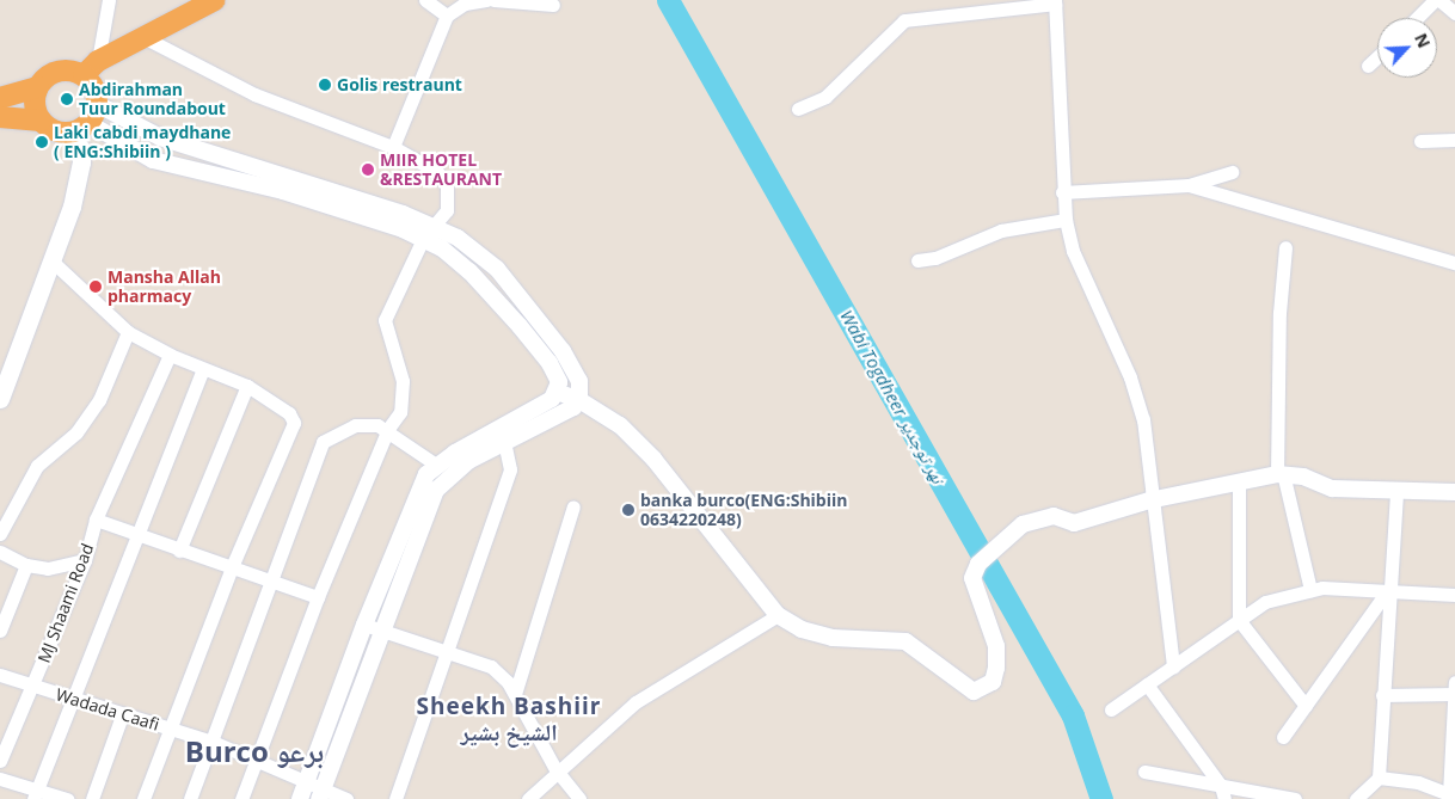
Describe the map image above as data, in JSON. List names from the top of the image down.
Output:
{
  "streets": {
    "street": ["MJ Shaami Road", "Wadada Caafi"]
  },
  "crossings": [
    ["MJ Shaami Road", "Wadada Caafi"]
  ],
  "districts": ["Sheekh Bashiir الشيخ بشير", "Burco برعو"],
  "water": ["Wabi Togdheer نهر توجدير"],
  "places": [
    "Golis restraunt",
    "Abdirahman Tuur Roundabout",
    "Laki cabdi maydhane ( ENG:Shibiin )",
    "MIIR HOTEL &RESTAURANT",
    "Mansha Allah pharmacy",
    "banka burco(ENG:Shibiin 0634220248)"
  ],
  "north": "top right"
}
